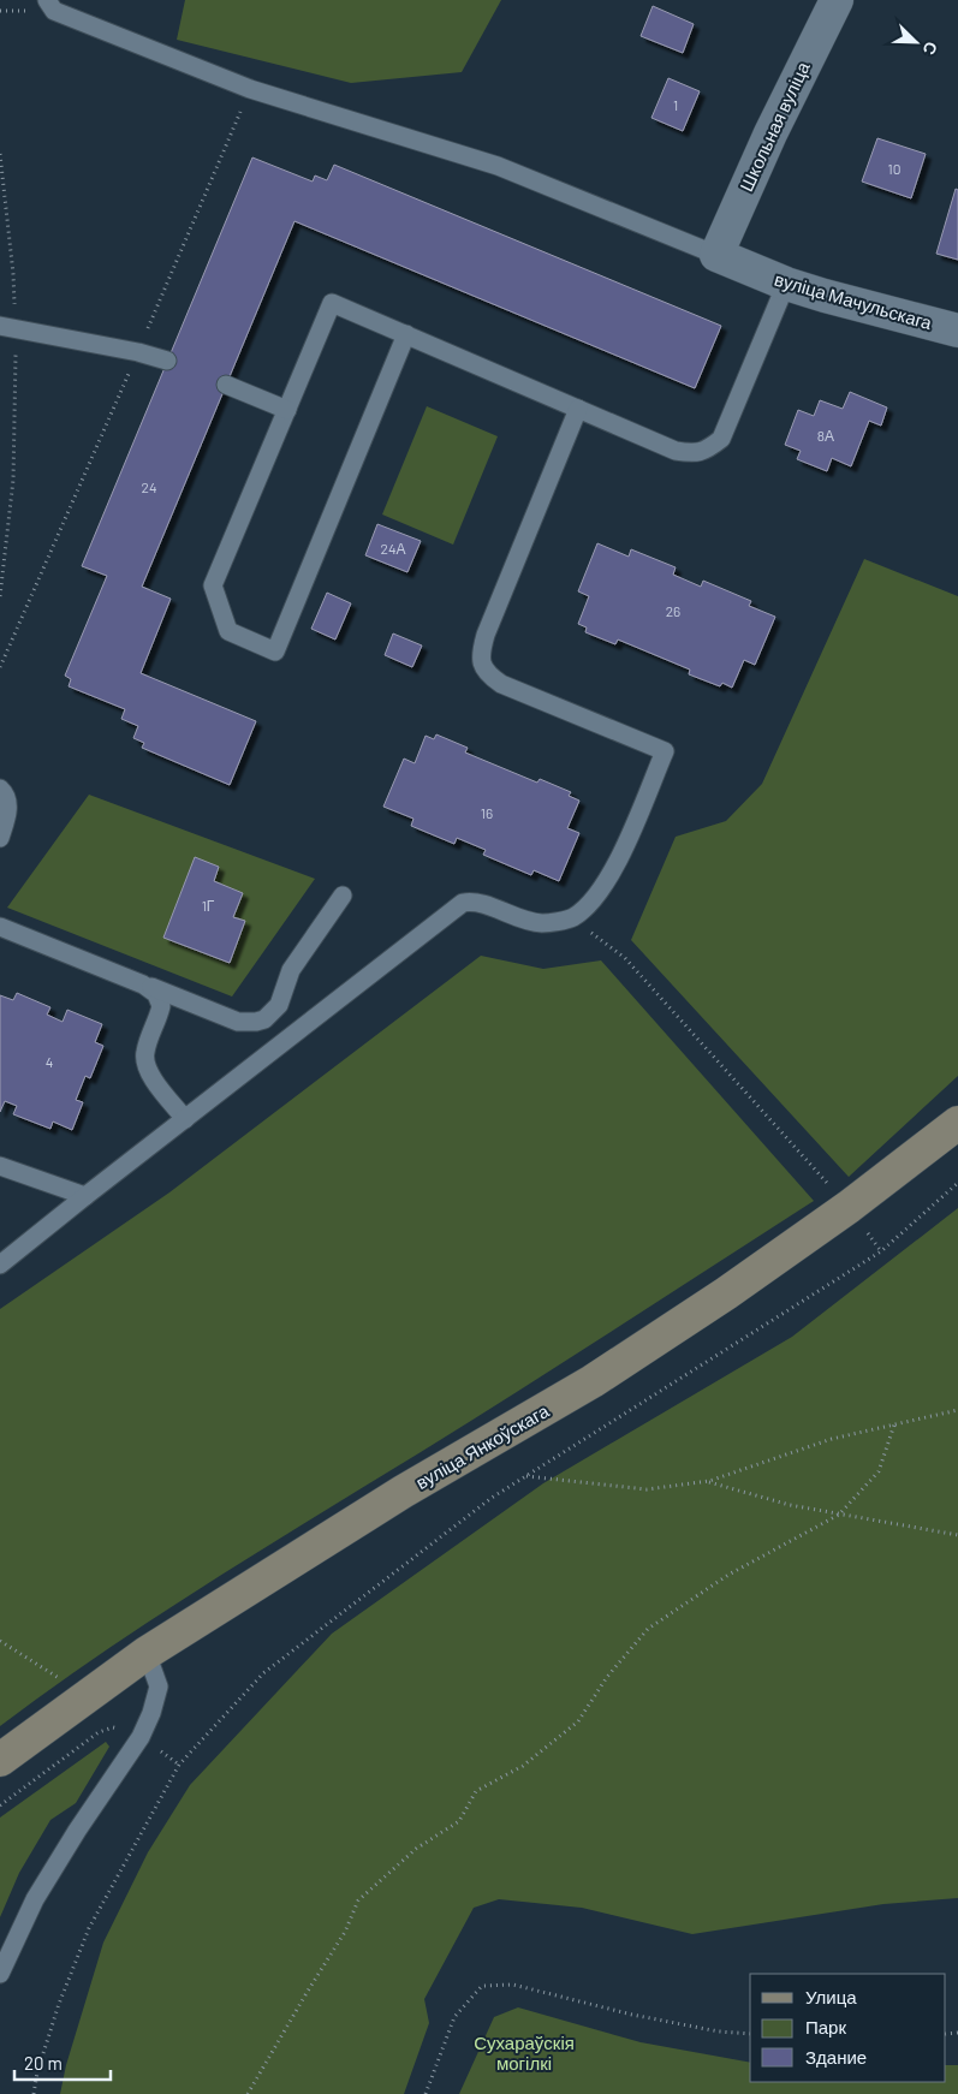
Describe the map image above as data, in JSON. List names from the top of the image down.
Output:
{
  "streets": {
    "street": ["Школьная вуліца", "вуліца Мачульскага", "вуліца Янкоўскага"]
  },
  "crossings": [
    ["Школьная вуліца", "вуліца Мачульскага"]
  ],
  "parks": ["Сухараўскія могілкі"],
  "house_numbers": [
    "1",
    "10",
    "8А",
    "24",
    "24А",
    "26",
    "16",
    "1Г",
    "4"
  ],
  "legend": ["Улица", "Парк", "Здание"],
  "scale_bar": "20 m",
  "north": "bottom right"
}
